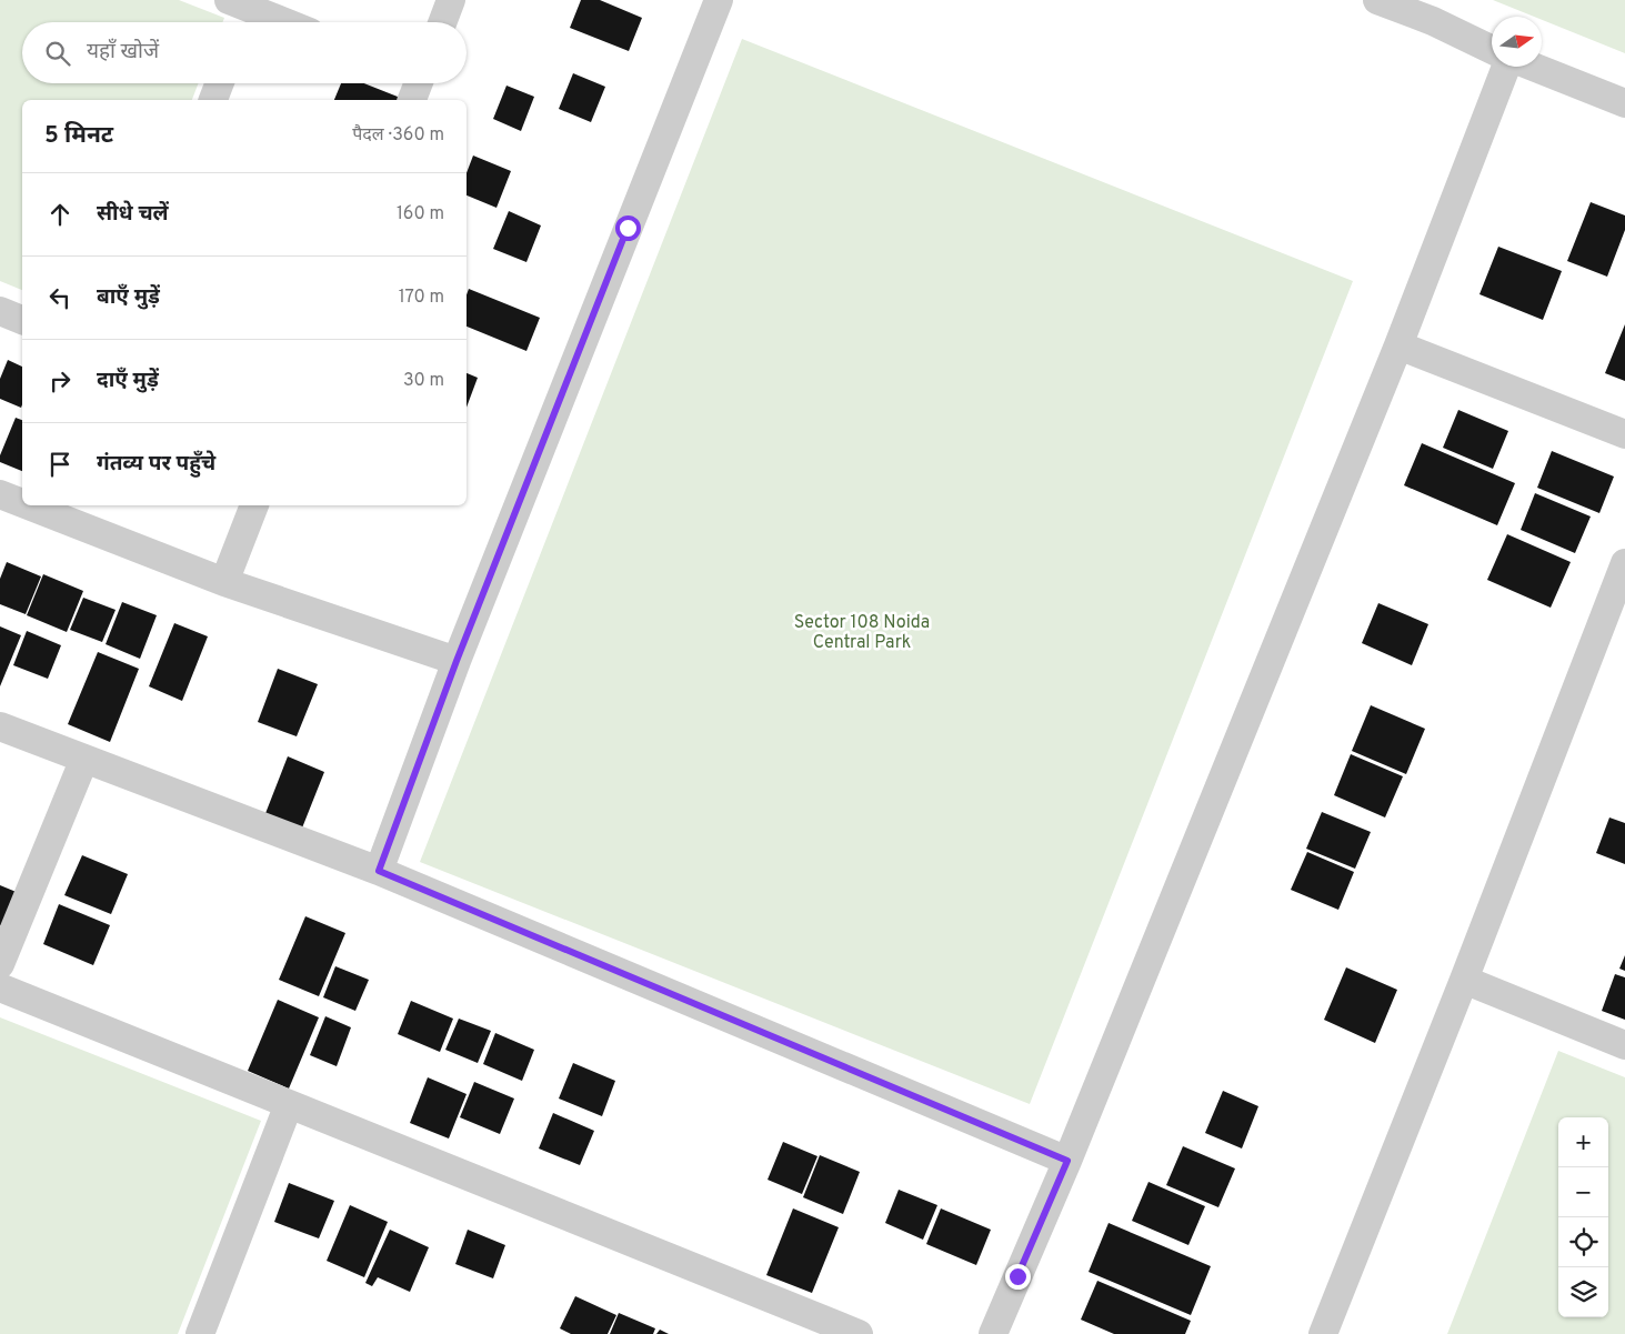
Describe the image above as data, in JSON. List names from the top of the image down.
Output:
{
  "parks": ["Sector 108 Noida Central Park"],
  "north": "right",
  "page": {
    "search": "यहाँ खोजें",
    "heading": ["5 मिनट", "पैदल · 360 m"],
    "list": [
      ["सीधे चलें", "160 m"],
      ["बाएँ मुड़ें", "170 m"],
      ["दाएँ मुड़ें", "30 m"],
      "गंतव्य पर पहुँचे"
    ],
    "map_buttons": ["+", "−"]
  }
}
